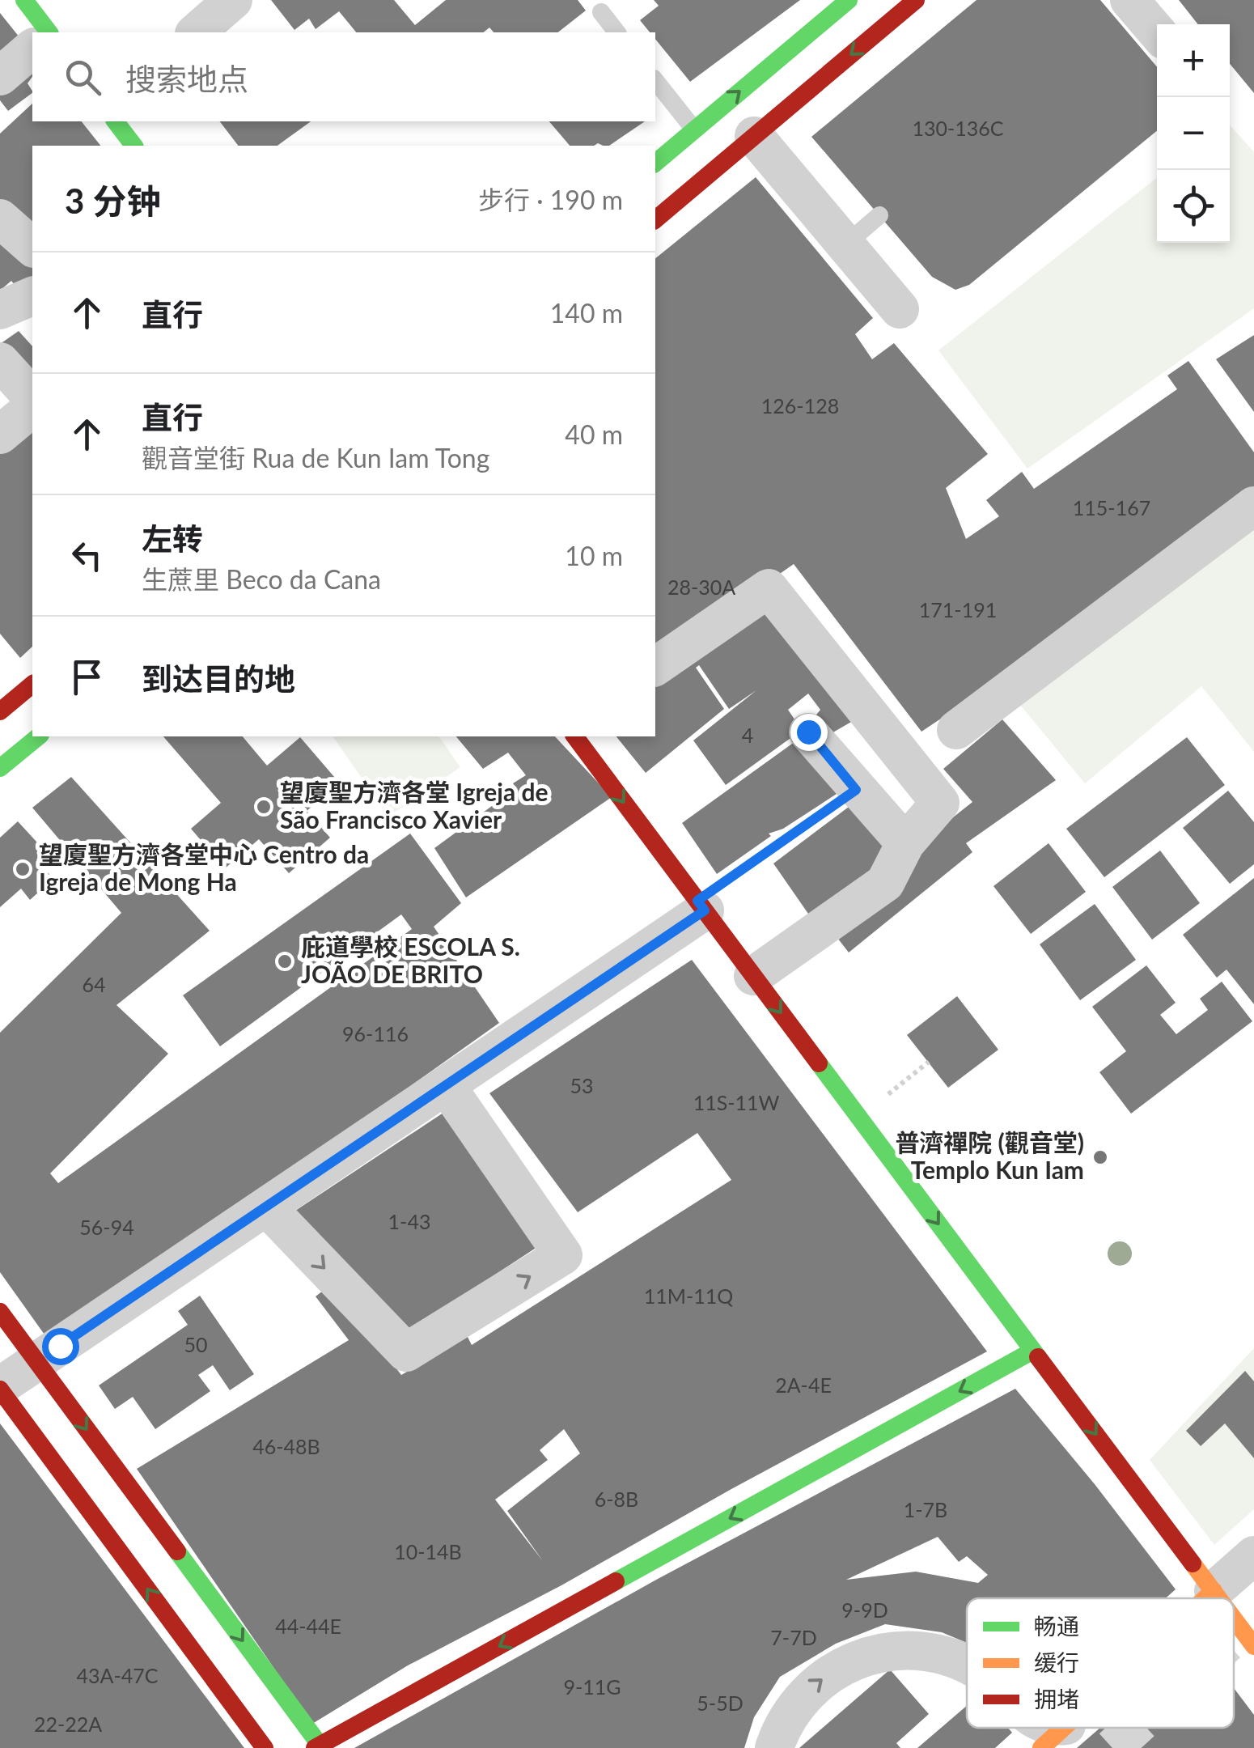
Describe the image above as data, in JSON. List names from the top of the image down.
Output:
{
  "places": [
    "望廈聖方濟各堂 Igreja de São Francisco Xavier",
    "望廈聖方濟各堂中心 Centro da Igreja de Mong Ha",
    "庇道學校 ESCOLA S. JOÃO DE BRITO",
    "普濟禪院 (觀音堂) Templo Kun Iam"
  ],
  "house_numbers": [
    "130-136C",
    "126-128",
    "115-167",
    "28-30A",
    "171-191",
    "4",
    "64",
    "96-116",
    "53",
    "11S-11W",
    "1-43",
    "56-94",
    "11M-11Q",
    "50",
    "2A-4E",
    "46-48B",
    "6-8B",
    "1-7B",
    "10-14B",
    "9-9D",
    "44-44E",
    "7-7D",
    "43A-47C",
    "9-11G",
    "5-5D",
    "22-22A"
  ],
  "legend": ["畅通", "缓行", "拥堵"],
  "page": {
    "map_buttons": ["+", "−"],
    "search": "搜索地点",
    "heading": ["3 分钟", "步行 · 190 m"],
    "list": [
      ["直行", "140 m"],
      ["直行", "觀音堂街 Rua de Kun Iam Tong", "40 m"],
      ["左转", "生蔗里 Beco da Cana", "10 m"],
      "到达目的地"
    ]
  }
}
